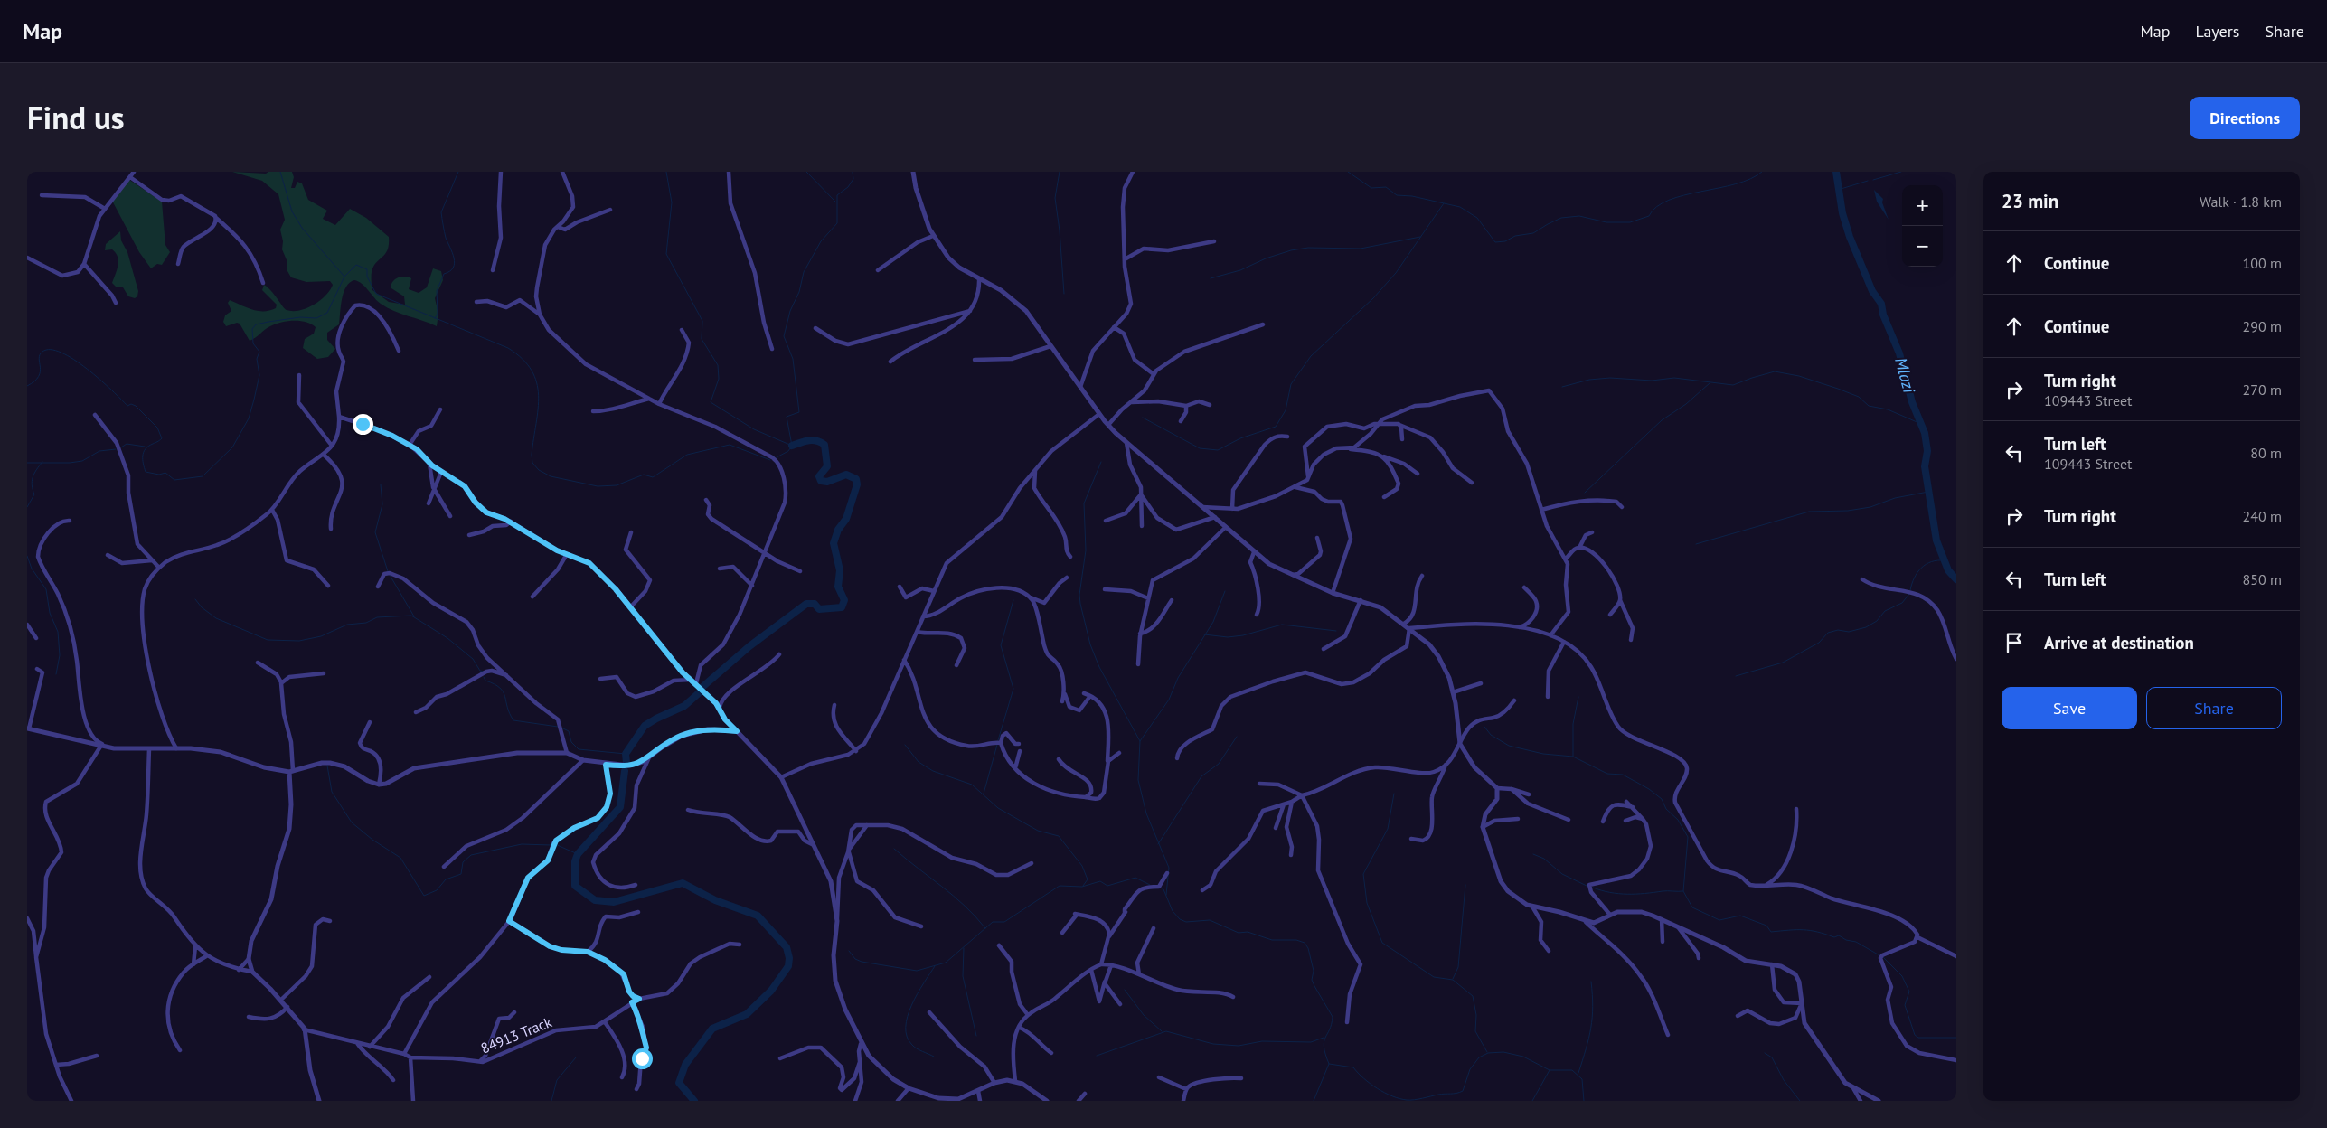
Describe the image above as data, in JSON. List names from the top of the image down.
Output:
{
  "streets": {
    "street": ["84913 Track"]
  },
  "water": ["Mlazi"],
  "page": {
    "header": "Map",
    "nav": ["Map", "Layers", "Share"],
    "title": "Find us",
    "buttons": [
      "Directions",
      ["Save", "Share"]
    ],
    "heading": ["23 min", "Walk · 1.8 km"],
    "map_buttons": ["+", "−"],
    "list": [
      ["Continue", "100 m"],
      ["Continue", "290 m"],
      ["Turn right", "109443 Street", "270 m"],
      ["Turn left", "109443 Street", "80 m"],
      ["Turn right", "240 m"],
      ["Turn left", "850 m"],
      "Arrive at destination"
    ]
  }
}
